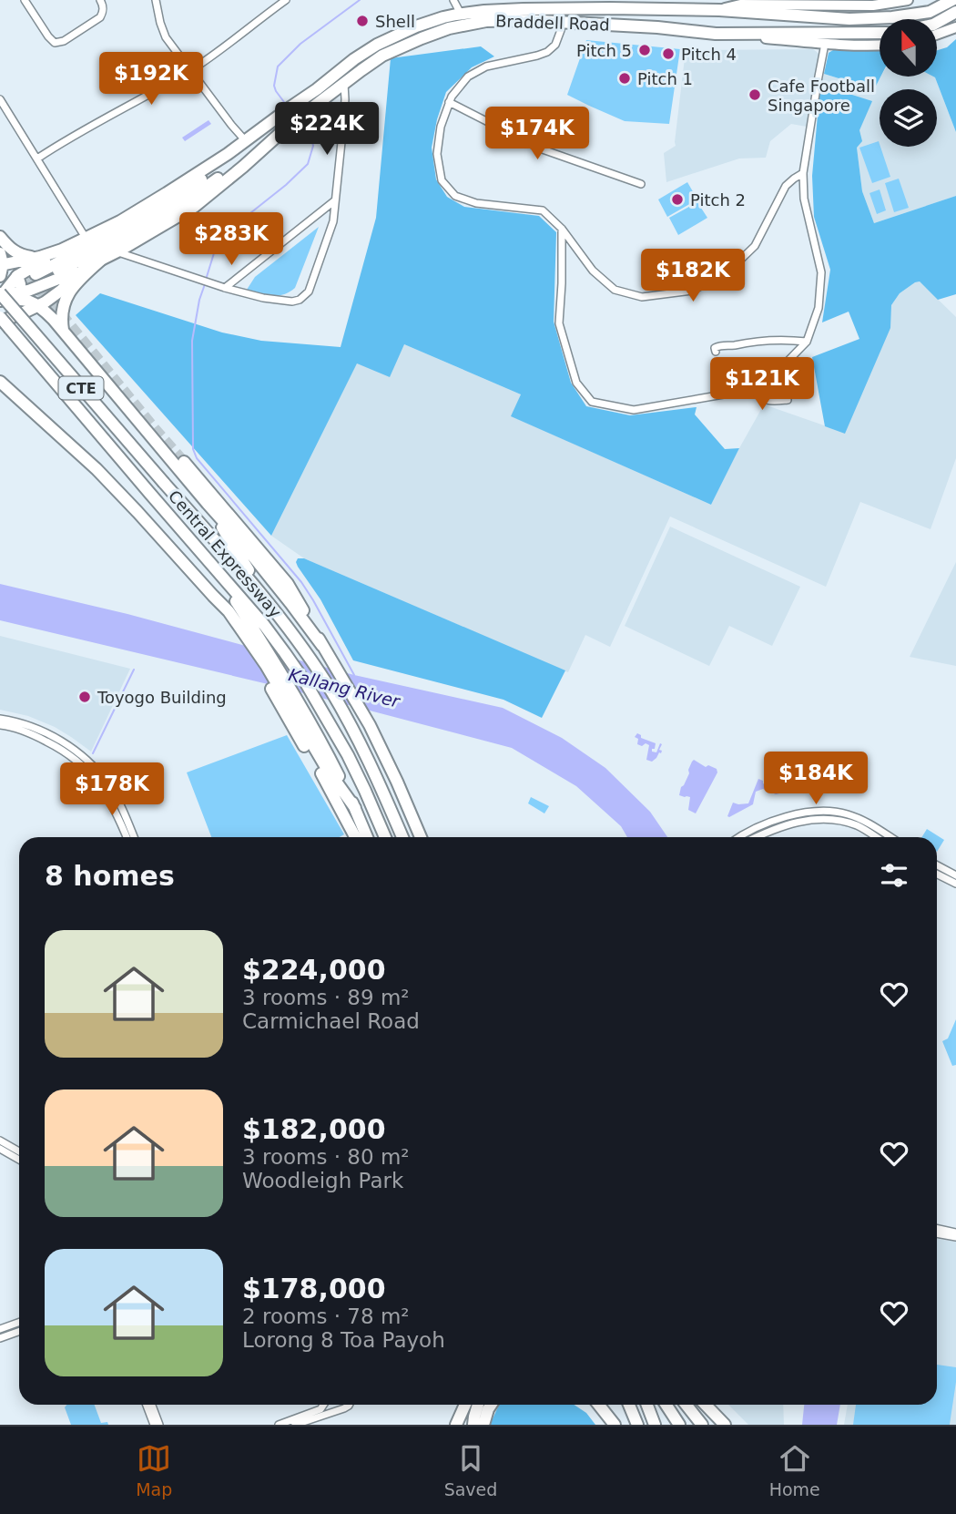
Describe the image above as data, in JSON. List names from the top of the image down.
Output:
{
  "streets": {
    "highway": ["Braddell Road", "CTE", "Central Expressway"]
  },
  "water": ["Kallang River"],
  "places": [
    "Shell",
    "Pitch 5",
    "Pitch 4",
    "Pitch 1",
    "Cafe Football Singapore",
    "Pitch 2",
    "Toyogo Building"
  ],
  "north": "top",
  "page": {
    "price": [
      "$192K",
      "$224K",
      "$174K",
      "$283K",
      "$182K",
      "$121K",
      "$184K",
      "$178K"
    ],
    "heading": "8 homes",
    "list": [
      {
        "name": "$224,000",
        "note": "3 rooms · 89 m² · Carmichael Road"
      },
      {
        "name": "$182,000",
        "note": "3 rooms · 80 m² · Woodleigh Park"
      },
      {
        "name": "$178,000",
        "note": "2 rooms · 78 m² · Lorong 8 Toa Payoh"
      }
    ],
    "tabs": ["Map", "Saved", "Home"]
  }
}
